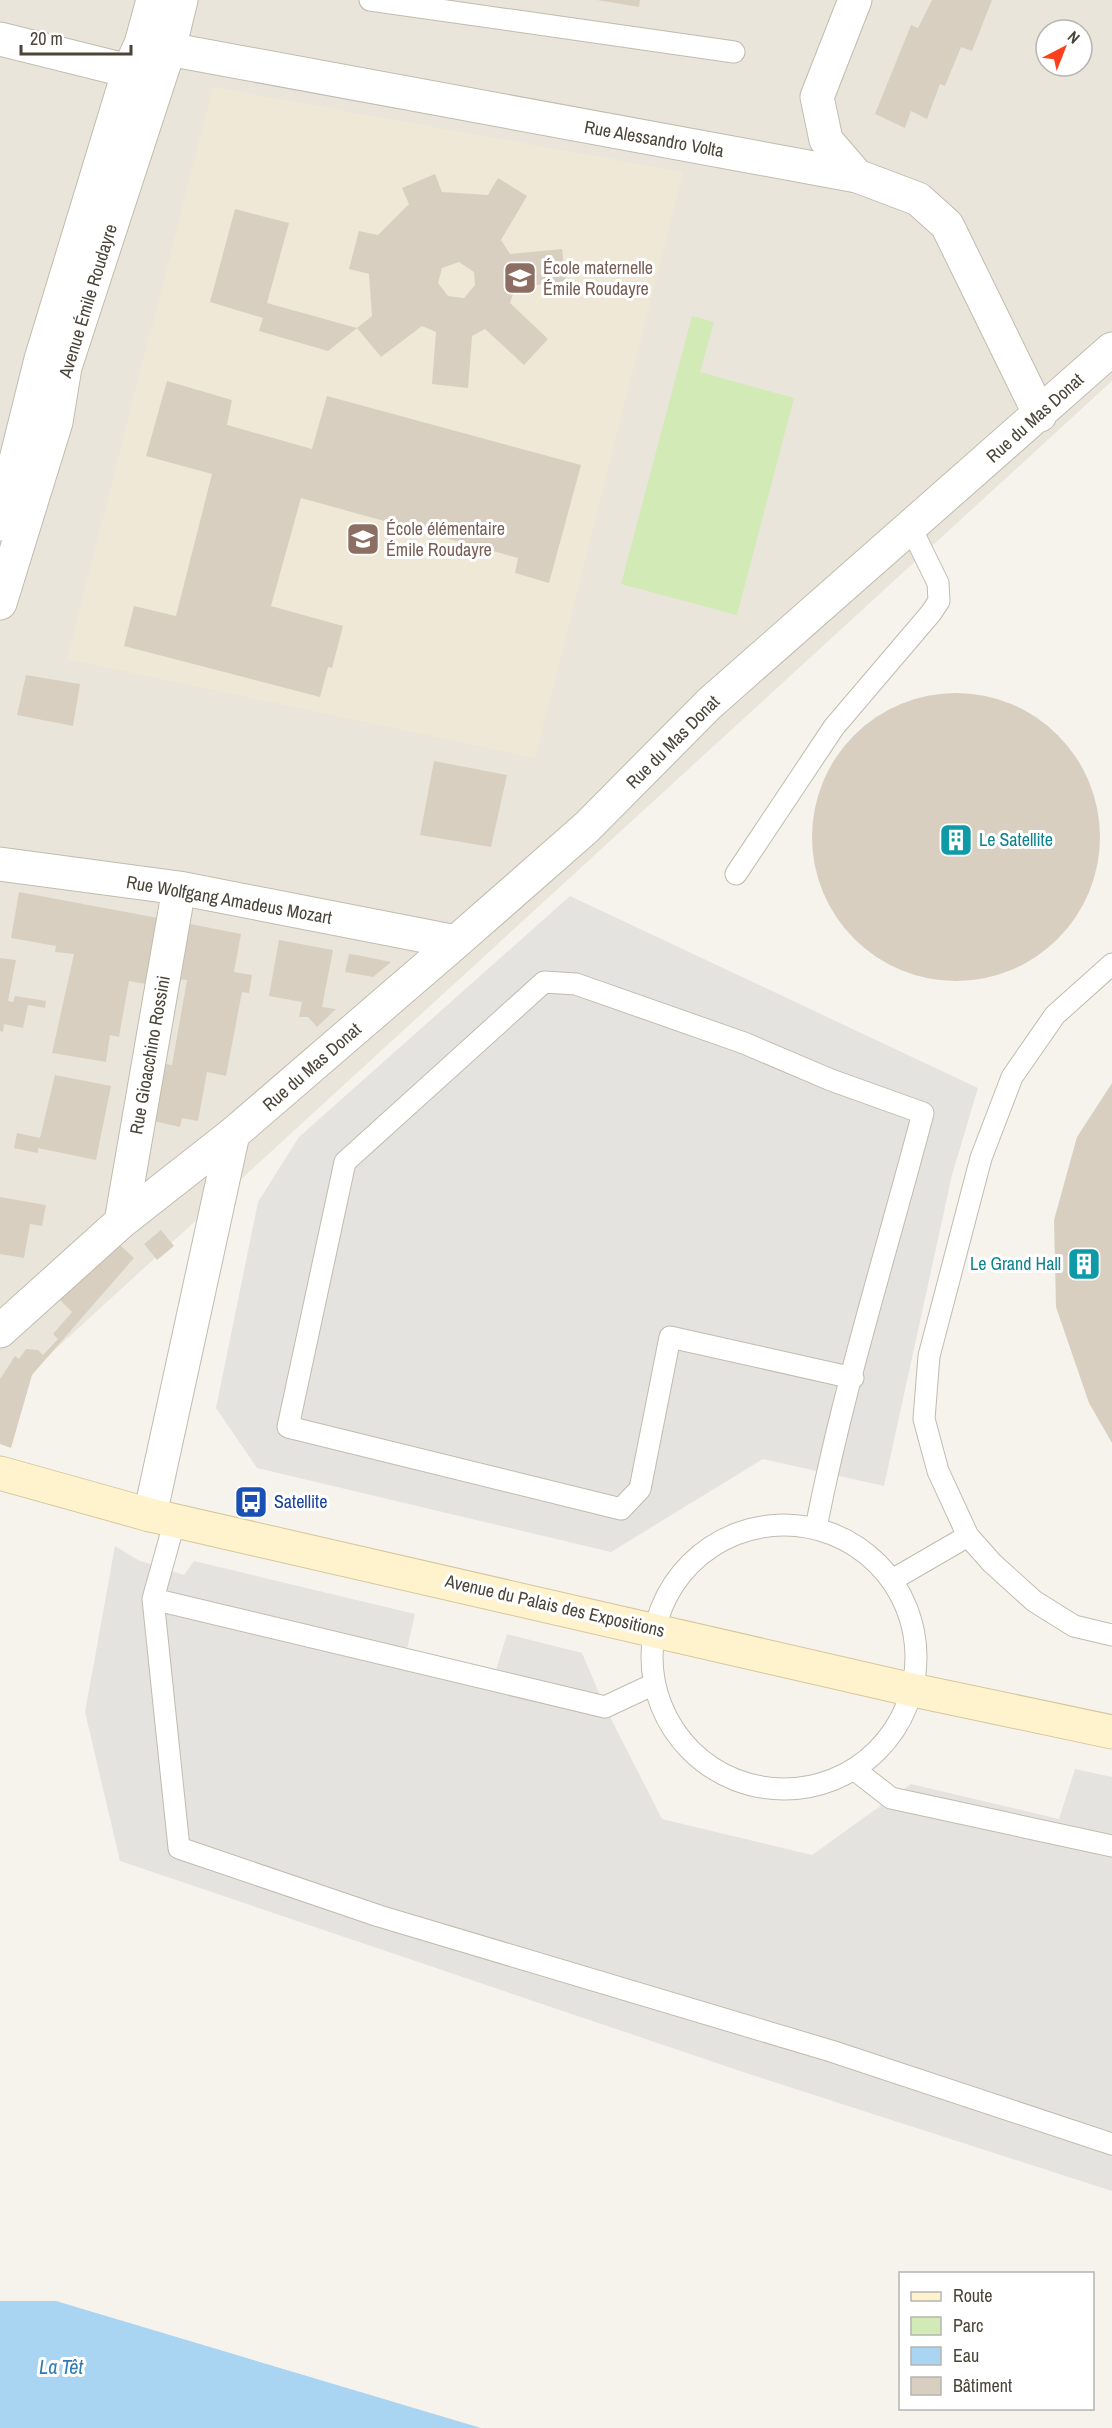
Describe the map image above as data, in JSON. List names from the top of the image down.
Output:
{
  "streets": {
    "main road": ["Avenue du Palais des Expositions"],
    "street": [
      "Rue Alessandro Volta",
      "Avenue Émile Roudayre",
      "Rue du Mas Donat",
      "Rue Wolfgang Amadeus Mozart",
      "Rue Gioacchino Rossini"
    ]
  },
  "crossings": [
    ["Rue Alessandro Volta", "Avenue Émile Roudayre"],
    ["Rue Alessandro Volta", "Rue du Mas Donat"],
    ["Rue du Mas Donat", "Rue Wolfgang Amadeus Mozart"],
    ["Rue du Mas Donat", "Rue Gioacchino Rossini"],
    ["Rue Wolfgang Amadeus Mozart", "Rue Gioacchino Rossini"]
  ],
  "water": ["La Têt"],
  "places": {
    "school or university": ["École maternelle Émile Roudayre", "École élémentaire Émile Roudayre"],
    "building": ["Le Satellite", "Le Grand Hall"],
    "bus stop": ["Satellite"]
  },
  "legend": [
    "Route",
    "Parc",
    "Eau",
    "Bâtiment"
  ],
  "scale_bar": "20 m",
  "north": "top right"
}
